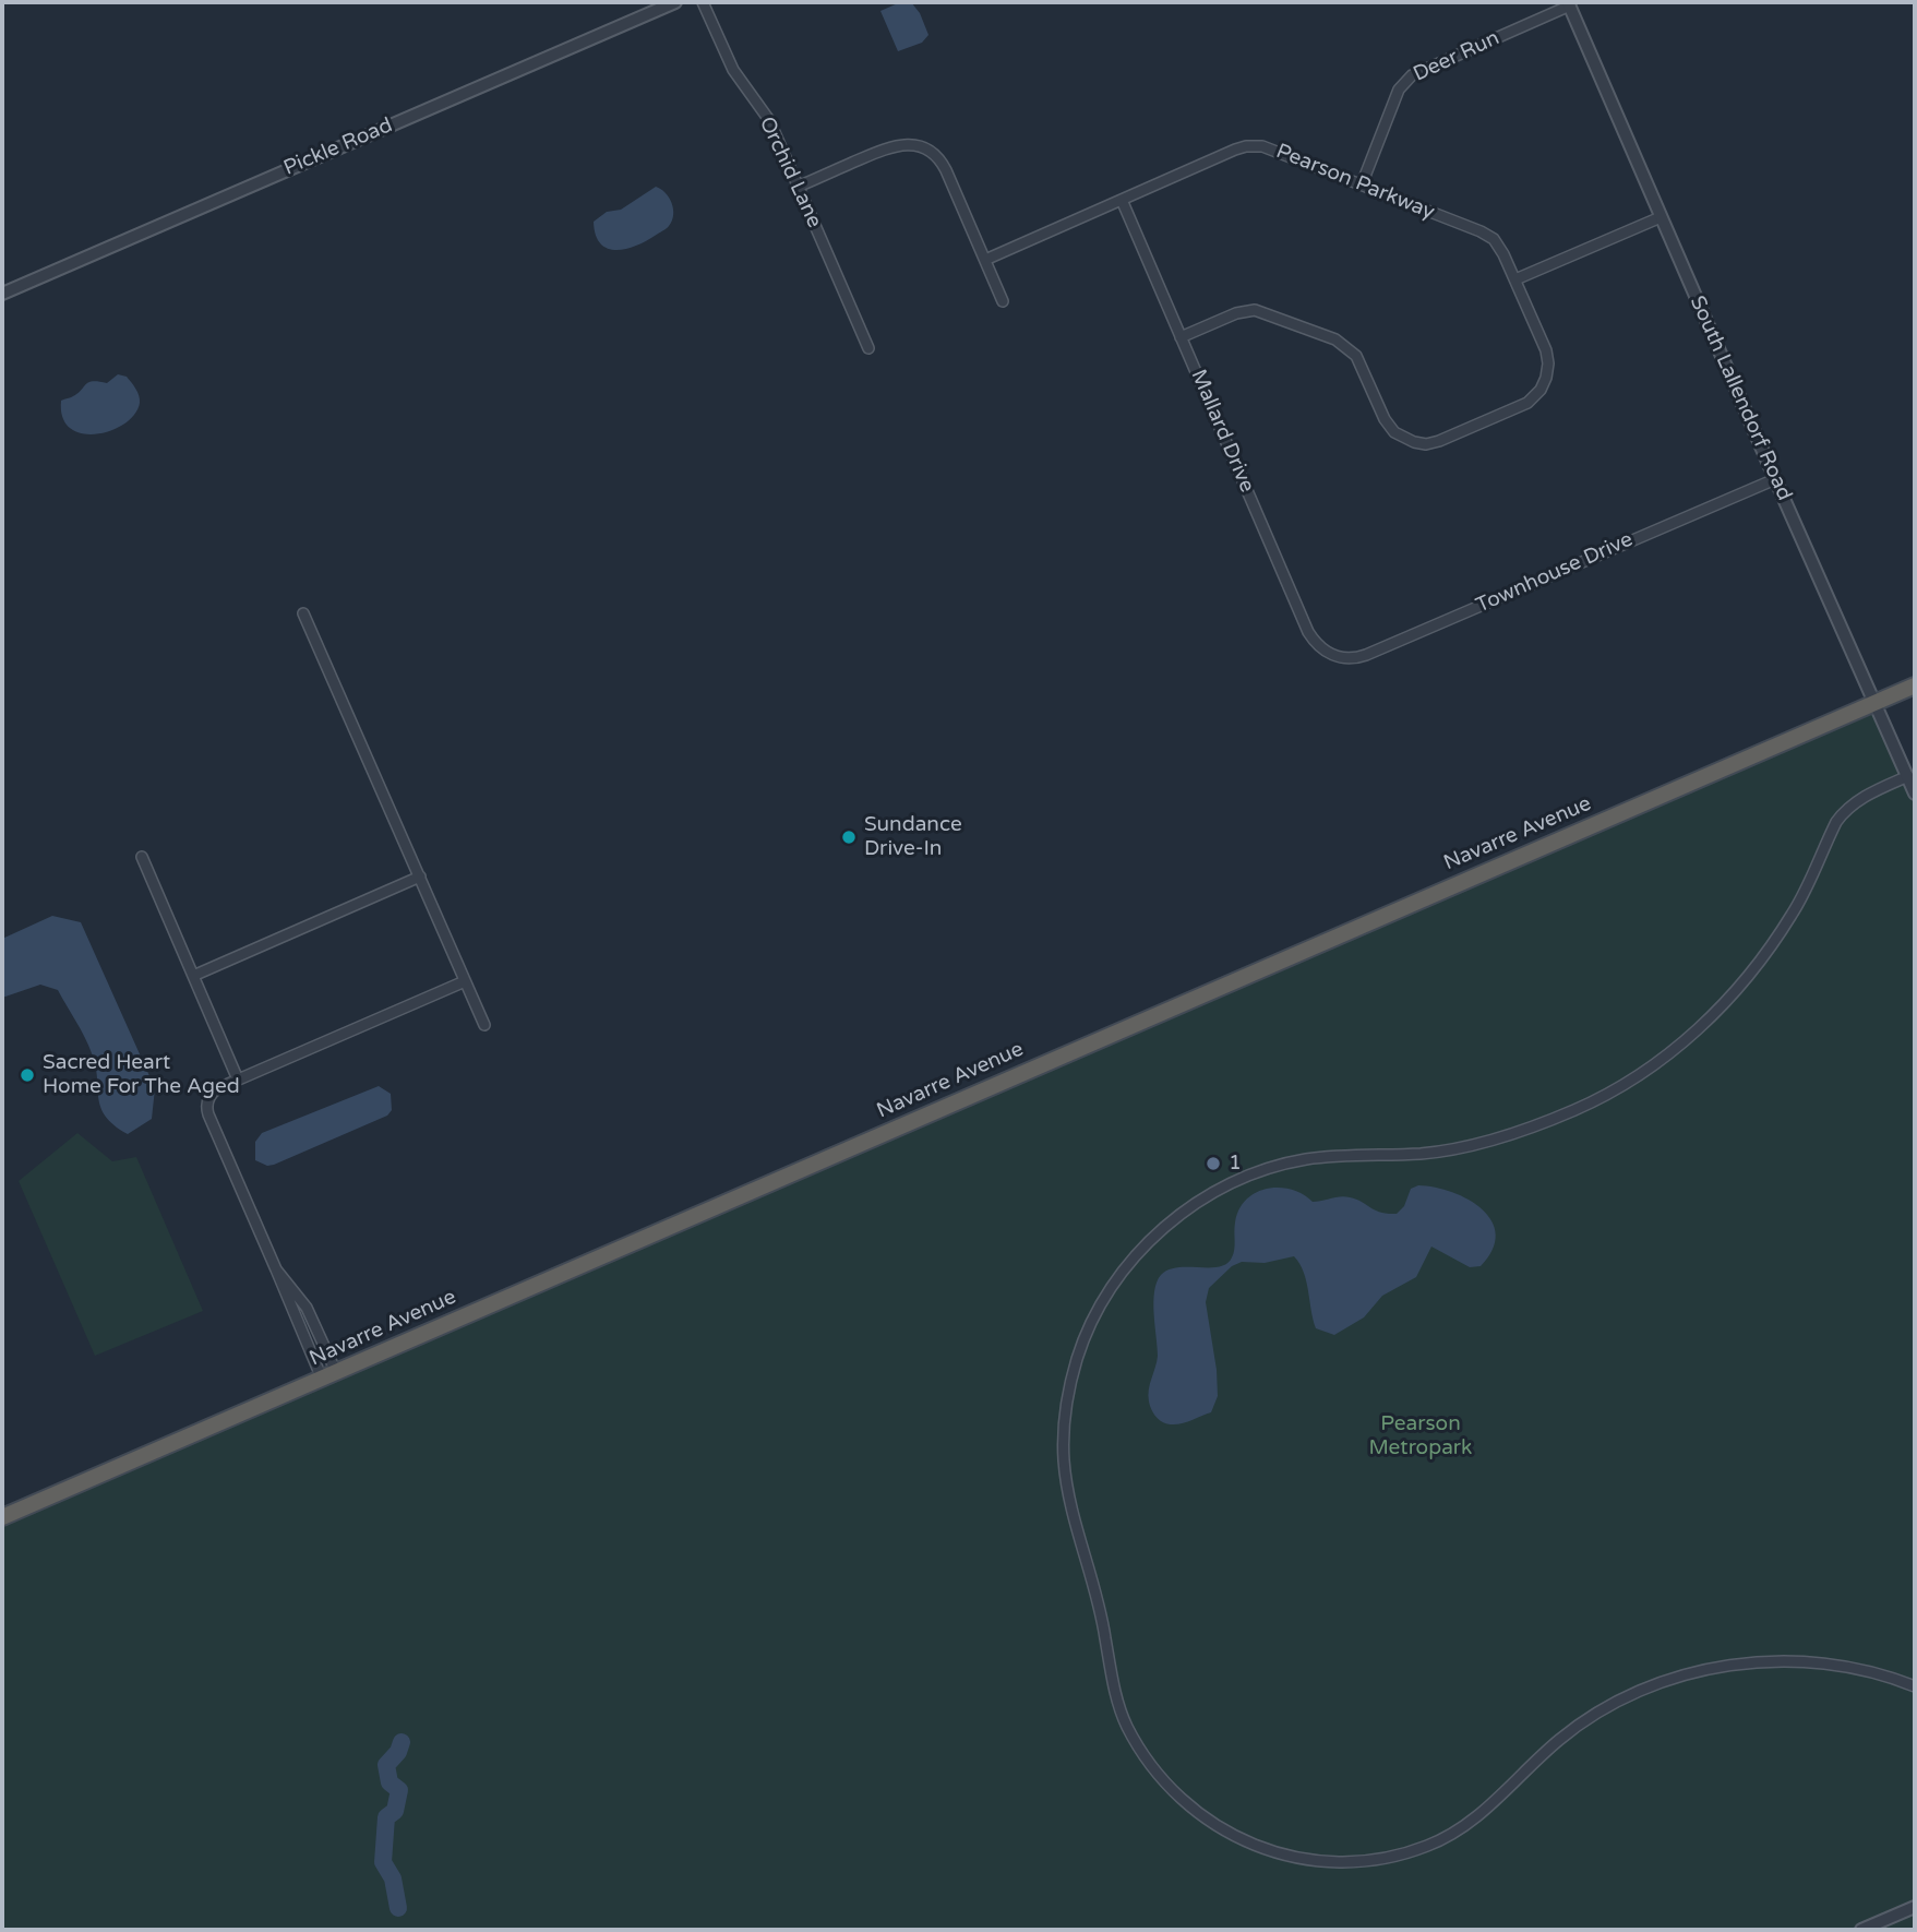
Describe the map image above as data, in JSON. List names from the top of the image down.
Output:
{
  "streets": {
    "highway": ["Navarre Avenue"],
    "street": [
      "Deer Run",
      "Pickle Road",
      "Orchid Lane",
      "Pearson Parkway",
      "South Lallendorf Road",
      "Mallard Drive",
      "Townhouse Drive"
    ]
  },
  "crossings": [
    ["Deer Run", "Pearson Parkway"],
    ["Deer Run", "South Lallendorf Road"],
    ["Pearson Parkway", "Mallard Drive"],
    ["South Lallendorf Road", "Townhouse Drive"],
    ["South Lallendorf Road", "Navarre Avenue"],
    ["Mallard Drive", "Townhouse Drive"]
  ],
  "parks": ["Pearson Metropark"],
  "places": ["Sundance Drive-In", "Sacred Heart Home For The Aged", "1"]
}
